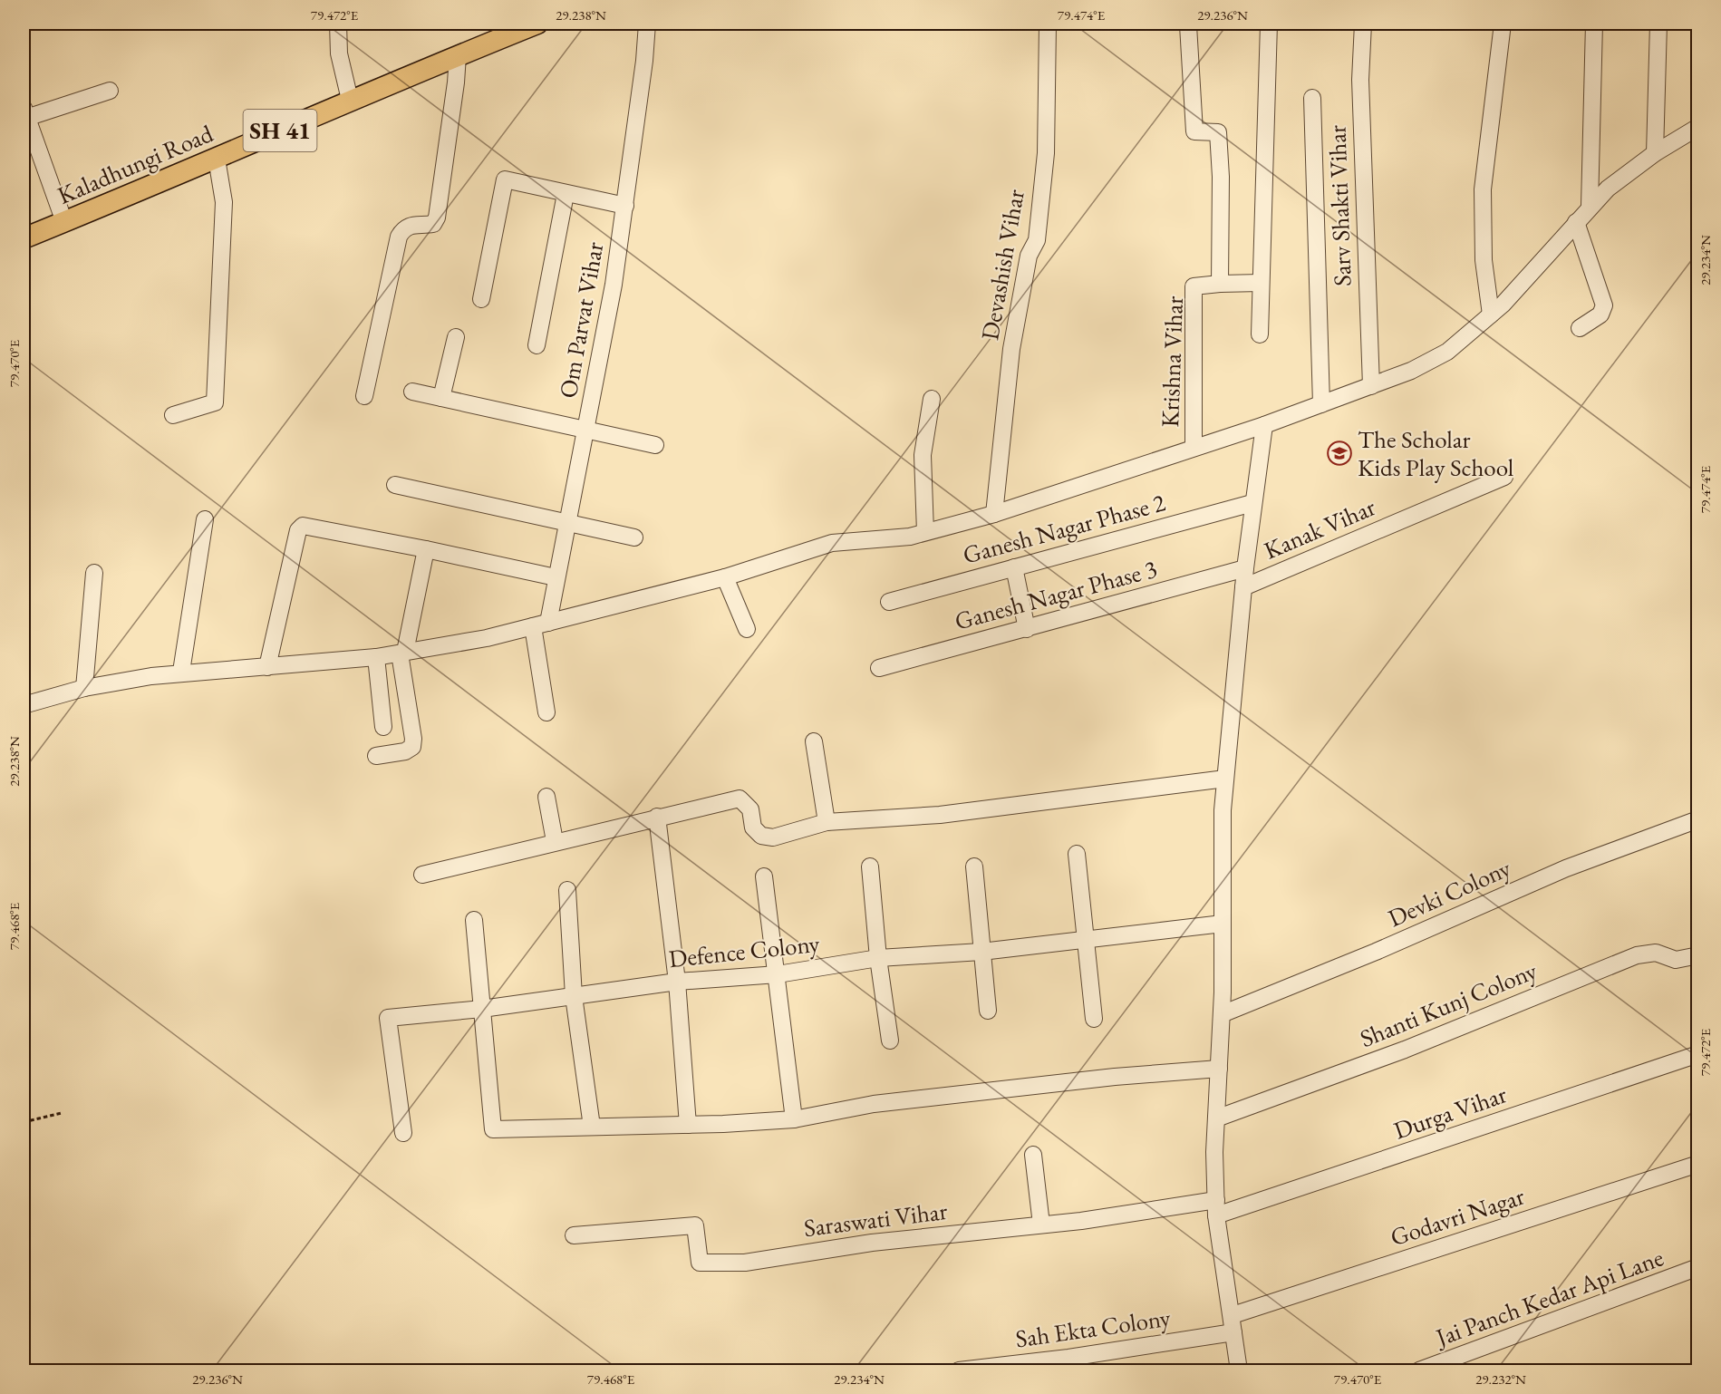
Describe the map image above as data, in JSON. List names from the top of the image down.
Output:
{
  "streets": {
    "main road": ["SH 41", "Kaladhungi Road"],
    "street": [
      "Sarv Shakti Vihar",
      "Devashish Vihar",
      "Om Parvat Vihar",
      "Krishna Vihar",
      "Ganesh Nagar Phase 2",
      "Kanak Vihar",
      "Ganesh Nagar Phase 3",
      "Devki Colony",
      "Defence Colony",
      "Shanti Kunj Colony",
      "Durga Vihar",
      "Godavri Nagar",
      "Saraswati Vihar",
      "Jai Panch Kedar Api Lane",
      "Sah Ekta Colony"
    ]
  },
  "crossings": [
    ["Durga Vihar", "Saraswati Vihar"]
  ],
  "places": {
    "school or university": ["The Scholar Kids Play School"]
  },
  "coordinates": [
    "79.472°E",
    "29.238°N",
    "79.474°E",
    "29.236°N",
    "29.234°N",
    "79.470°E",
    "79.468°E",
    "29.232°N"
  ]
}
